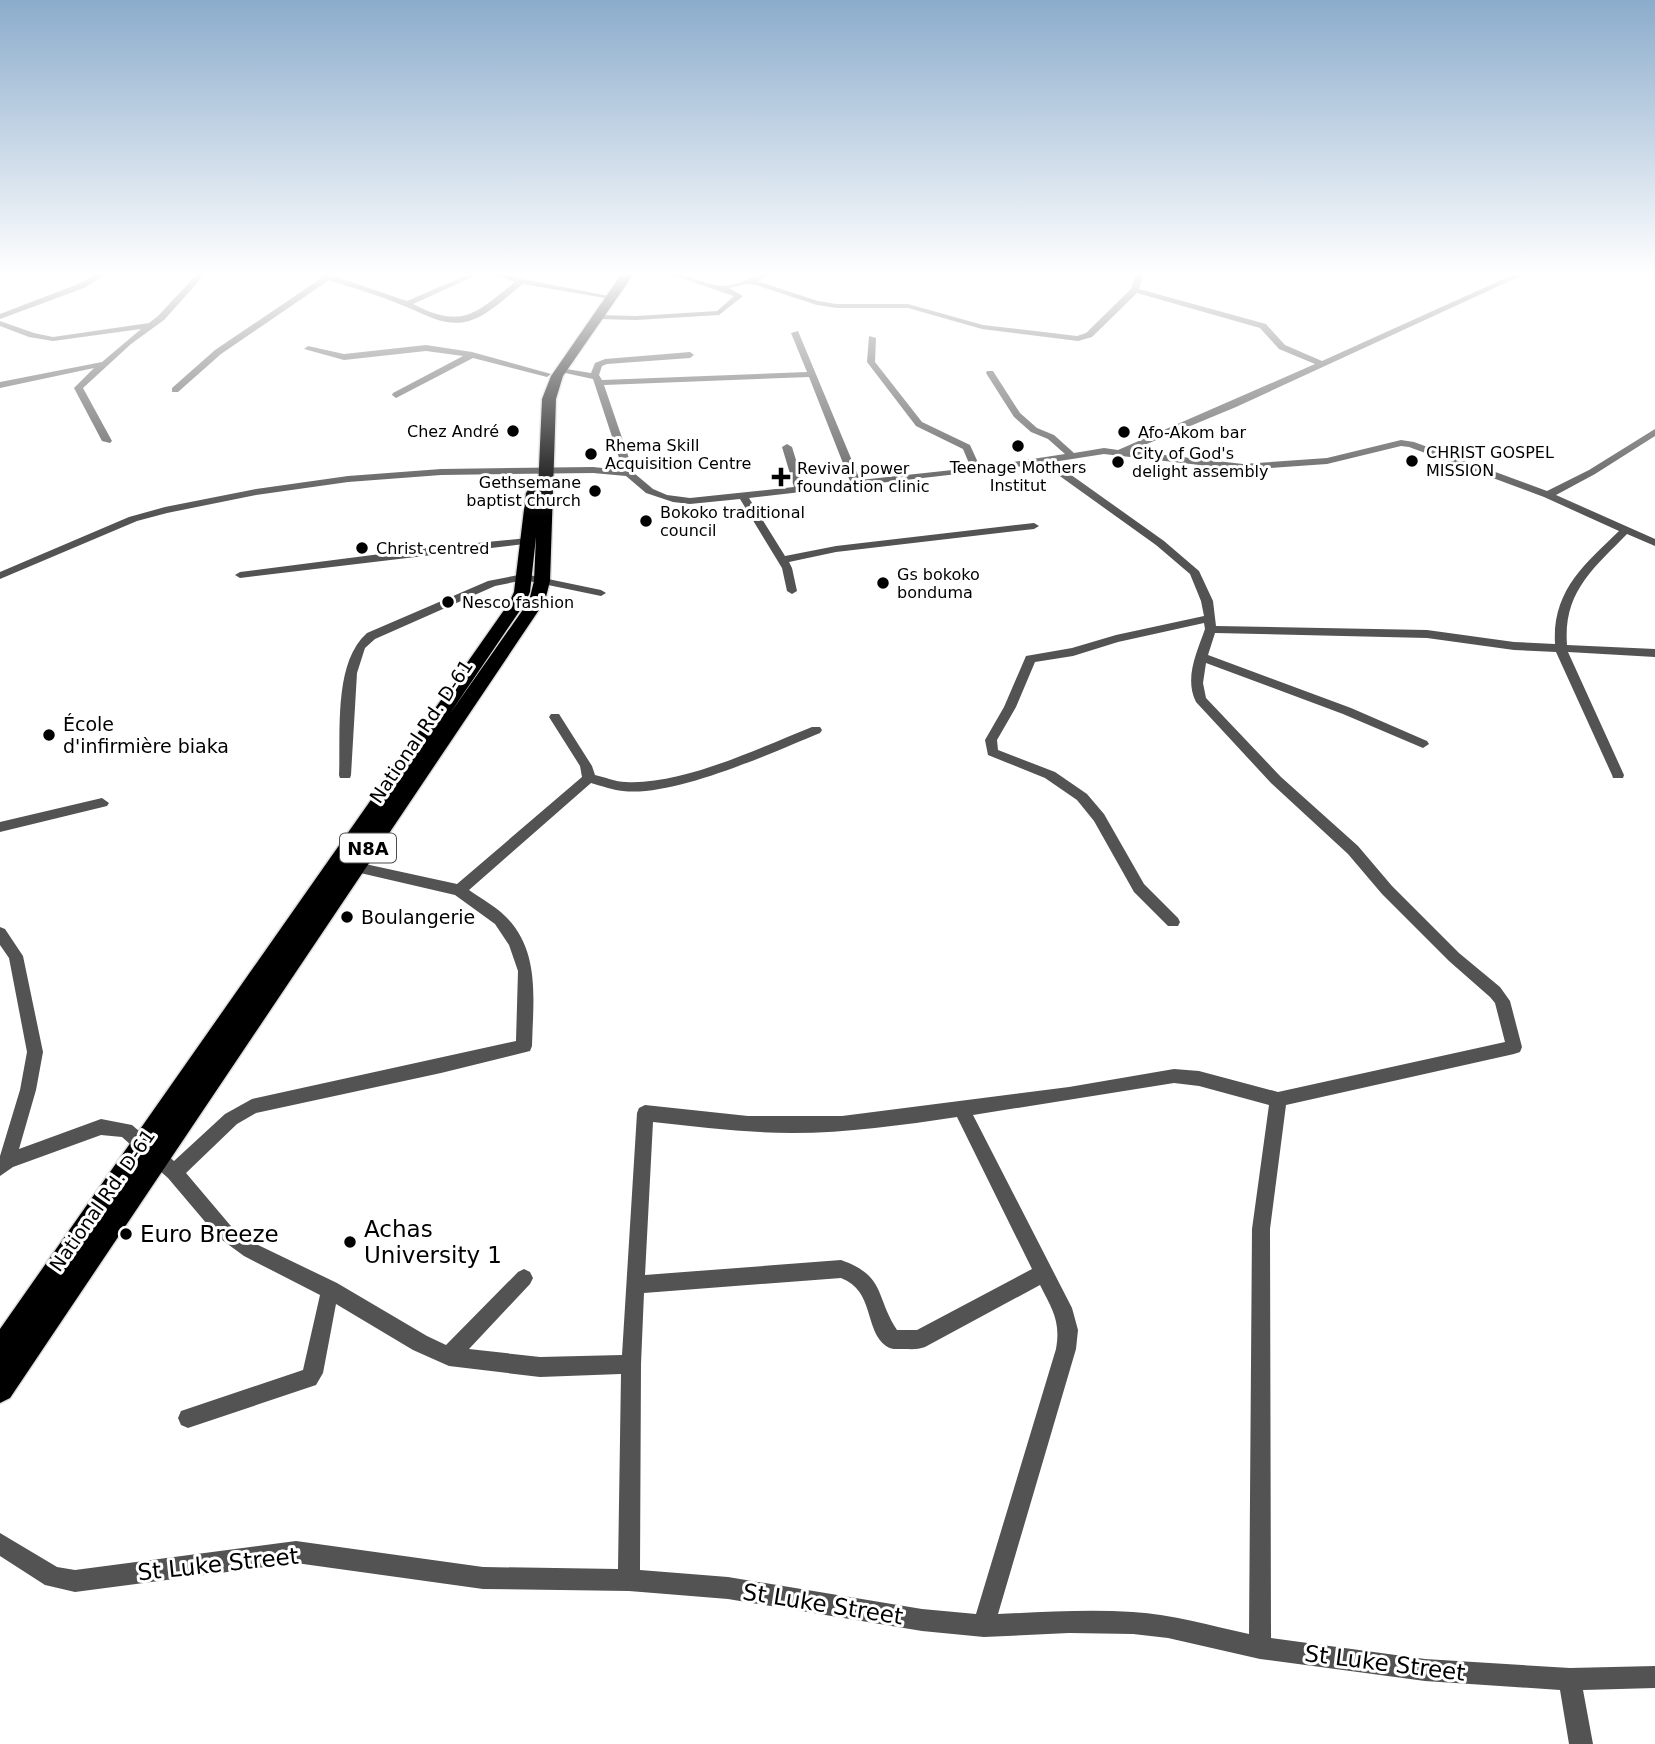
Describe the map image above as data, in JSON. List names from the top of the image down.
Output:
{
  "streets": {
    "highway": ["National Rd. D-61", "N8A"],
    "street": ["St Luke Street"]
  },
  "places": {
    "other": [
      "Chez André",
      "Afo-Akom bar",
      "Teenage Mothers Institut",
      "Rhema Skill Acquisition Centre",
      "CHRIST GOSPEL MISSION",
      "City of God's delight assembly",
      "Gethsemane baptist church",
      "Bokoko traditional council",
      "Christ centred",
      "Gs bokoko bonduma",
      "Nesco fashion",
      "École d'infirmière biaka",
      "Boulangerie",
      "Euro Breeze",
      "Achas University 1"
    ],
    "health": ["Revival power foundation clinic"]
  }
}
